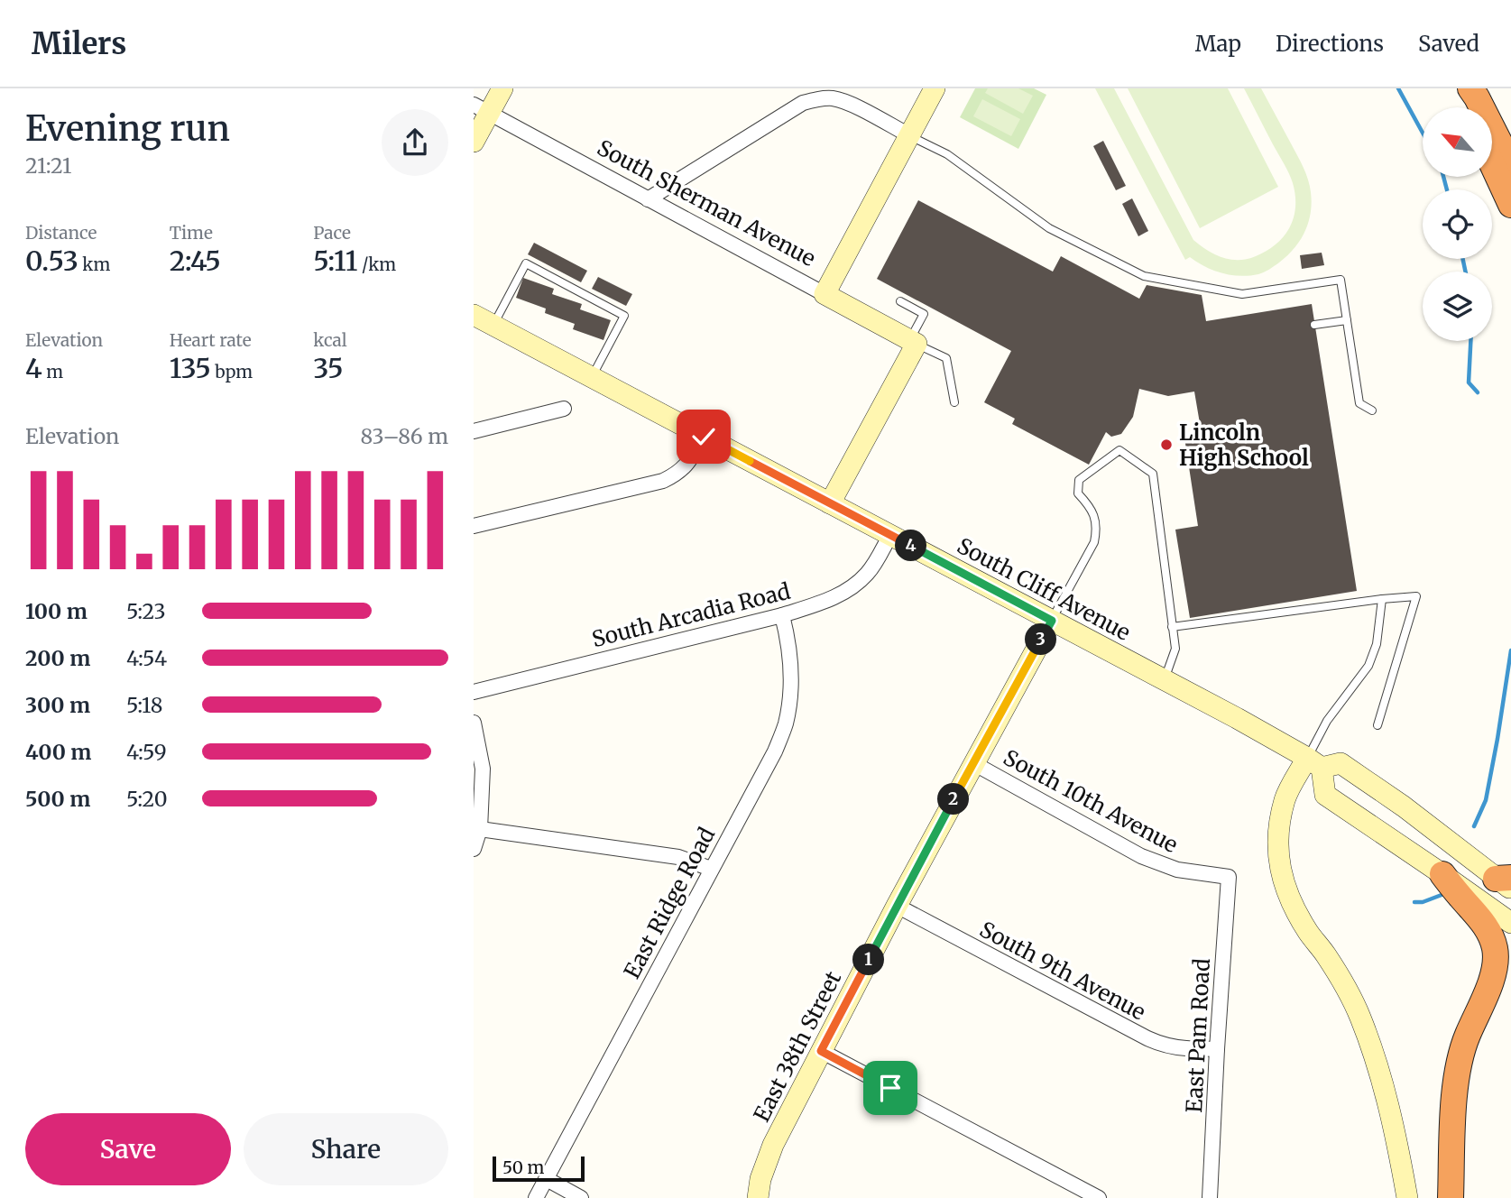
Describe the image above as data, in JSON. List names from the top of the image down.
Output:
{
  "streets": {
    "street": [
      "South Sherman Avenue",
      "South Cliff Avenue",
      "South Arcadia Road",
      "South 10th Avenue",
      "East Ridge Road",
      "South 9th Avenue",
      "East Pam Road",
      "East 38th Street"
    ]
  },
  "crossings": [
    ["South Cliff Avenue", "South Arcadia Road"],
    ["South Cliff Avenue", "East 38th Street"],
    ["South Arcadia Road", "East Ridge Road"],
    ["South 10th Avenue", "East Pam Road"],
    ["South 10th Avenue", "East 38th Street"],
    ["South 9th Avenue", "East Pam Road"],
    ["South 9th Avenue", "East 38th Street"]
  ],
  "places": ["Lincoln High School"],
  "scale_bar": "50 m",
  "north": "top left",
  "page": {
    "header": "Milers",
    "nav": ["Map", "Directions", "Saved"],
    "heading": ["Evening run", "21:21"],
    "stats": [
      ["Distance", "0.53 km"],
      ["Time", "2:45"],
      ["Pace", "5:11 /km"],
      ["Elevation", "4 m"],
      ["Heart rate", "135 bpm"],
      ["kcal", "35"]
    ],
    "chart": ["Elevation", "83–86 m"],
    "pins": [
      "4",
      "3",
      "2",
      "1"
    ],
    "list": [
      {
        "name": "100 m",
        "note": "5:23"
      },
      {
        "name": "200 m",
        "note": "4:54"
      },
      {
        "name": "300 m",
        "note": "5:18"
      },
      {
        "name": "400 m",
        "note": "4:59"
      },
      {
        "name": "500 m",
        "note": "5:20"
      }
    ],
    "buttons": ["Save", "Share"],
    "scale": "50 m"
  }
}
